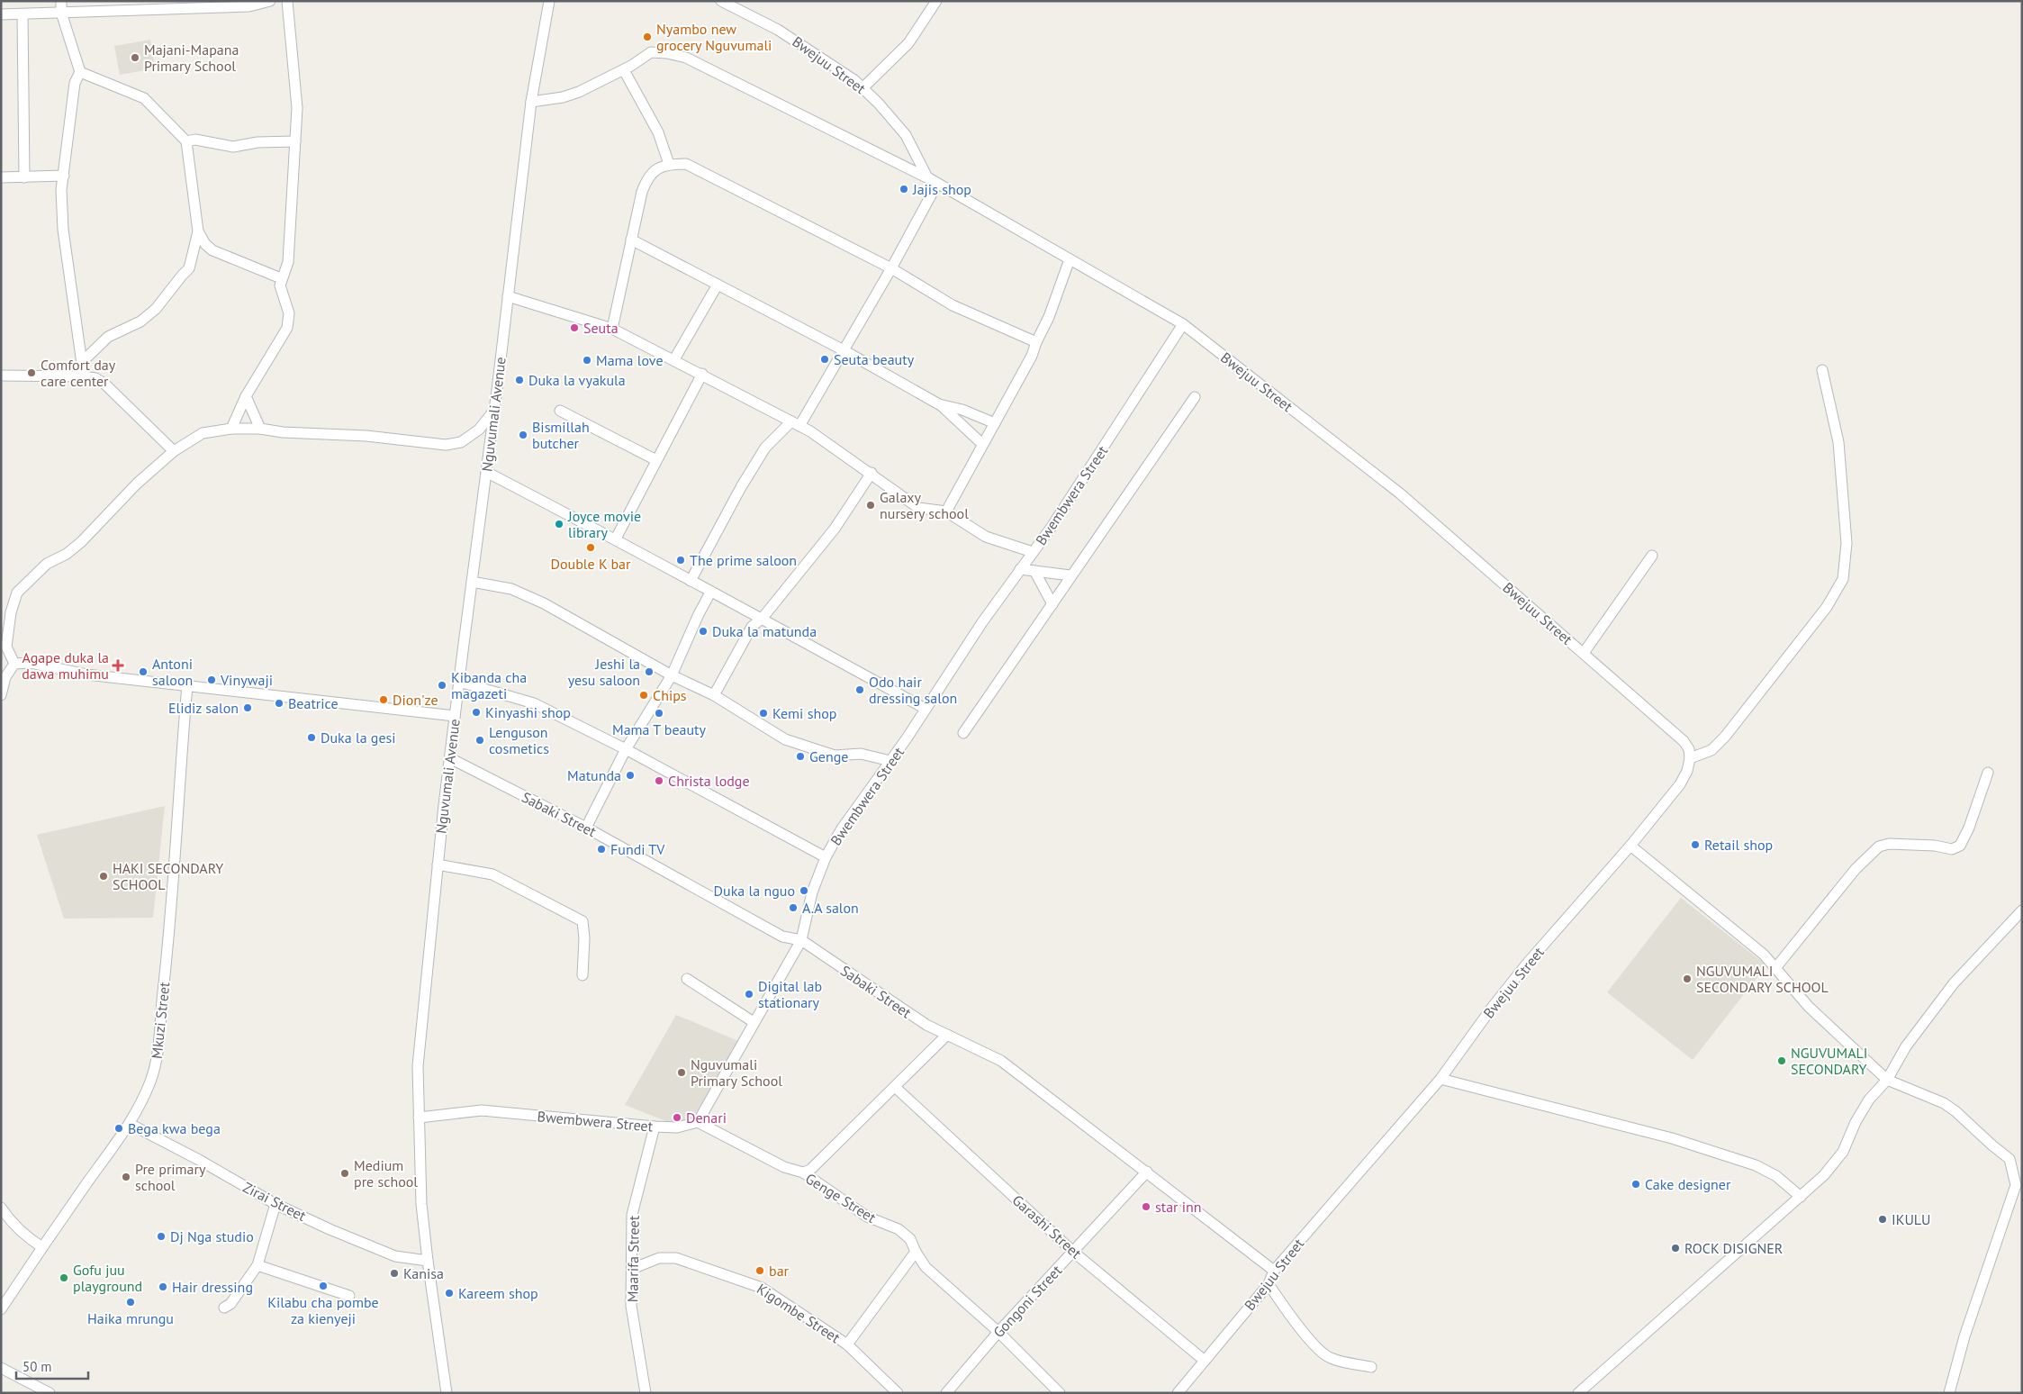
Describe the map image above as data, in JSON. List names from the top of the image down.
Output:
{
  "streets": {
    "street": [
      "Bwejuu Street",
      "Nguvumali Avenue",
      "Bwembwera Street",
      "Sabaki Street",
      "Mkuzi Street",
      "Genge Street",
      "Zirai Street",
      "Garashi Street",
      "Maarifa Street",
      "Gongoni Street",
      "Kigombe Street"
    ]
  },
  "crossings": [
    ["Bwejuu Street", "Bwembwera Street"],
    ["Bwejuu Street", "Sabaki Street"],
    ["Bwejuu Street", "Garashi Street"],
    ["Nguvumali Avenue", "Bwembwera Street"],
    ["Nguvumali Avenue", "Sabaki Street"],
    ["Nguvumali Avenue", "Zirai Street"],
    ["Bwembwera Street", "Sabaki Street"],
    ["Bwembwera Street", "Genge Street"],
    ["Bwembwera Street", "Maarifa Street"],
    ["Sabaki Street", "Gongoni Street"],
    ["Mkuzi Street", "Zirai Street"],
    ["Genge Street", "Gongoni Street"],
    ["Garashi Street", "Gongoni Street"],
    ["Maarifa Street", "Kigombe Street"]
  ],
  "places": {
    "other": [
      "Nyambo new grocery Nguvumali",
      "Majani-Mapana Primary School",
      "Jajis shop",
      "Seuta",
      "Seuta beauty",
      "Mama love",
      "Comfort day care center",
      "Duka la vyakula",
      "Bismillah butcher",
      "Galaxy nursery school",
      "Joyce movie library",
      "Double K bar",
      "The prime saloon",
      "Duka la matunda",
      "Antoni saloon",
      "Jeshi la yesu saloon",
      "Vinywaji",
      "Kibanda cha magazeti",
      "Odo hair dressing salon",
      "Chips",
      "Dion'ze",
      "Beatrice",
      "Elidiz salon",
      "Kinyashi shop",
      "Mama T beauty",
      "Kemi shop",
      "Duka la gesi",
      "Lenguson cosmetics",
      "Genge",
      "Matunda",
      "Christa lodge",
      "Retail shop",
      "Fundi TV",
      "HAKI SECONDARY SCHOOL",
      "Duka la nguo",
      "A.A salon",
      "NGUVUMALI SECONDARY SCHOOL",
      "Digital lab stationary",
      "NGUVUMALI SECONDARY",
      "Nguvumali Primary School",
      "Denari",
      "Bega kwa bega",
      "Medium pre school",
      "Pre primary school",
      "Cake designer",
      "star inn",
      "IKULU",
      "Dj Nga studio",
      "ROCK DISIGNER",
      "bar",
      "Kanisa",
      "Gofu juu playground",
      "Kilabu cha pombe za kienyeji",
      "Hair dressing",
      "Kareem shop",
      "Haika mrungu"
    ],
    "health": ["Agape duka la dawa muhimu"]
  },
  "scale_bar": "50 m"
}
